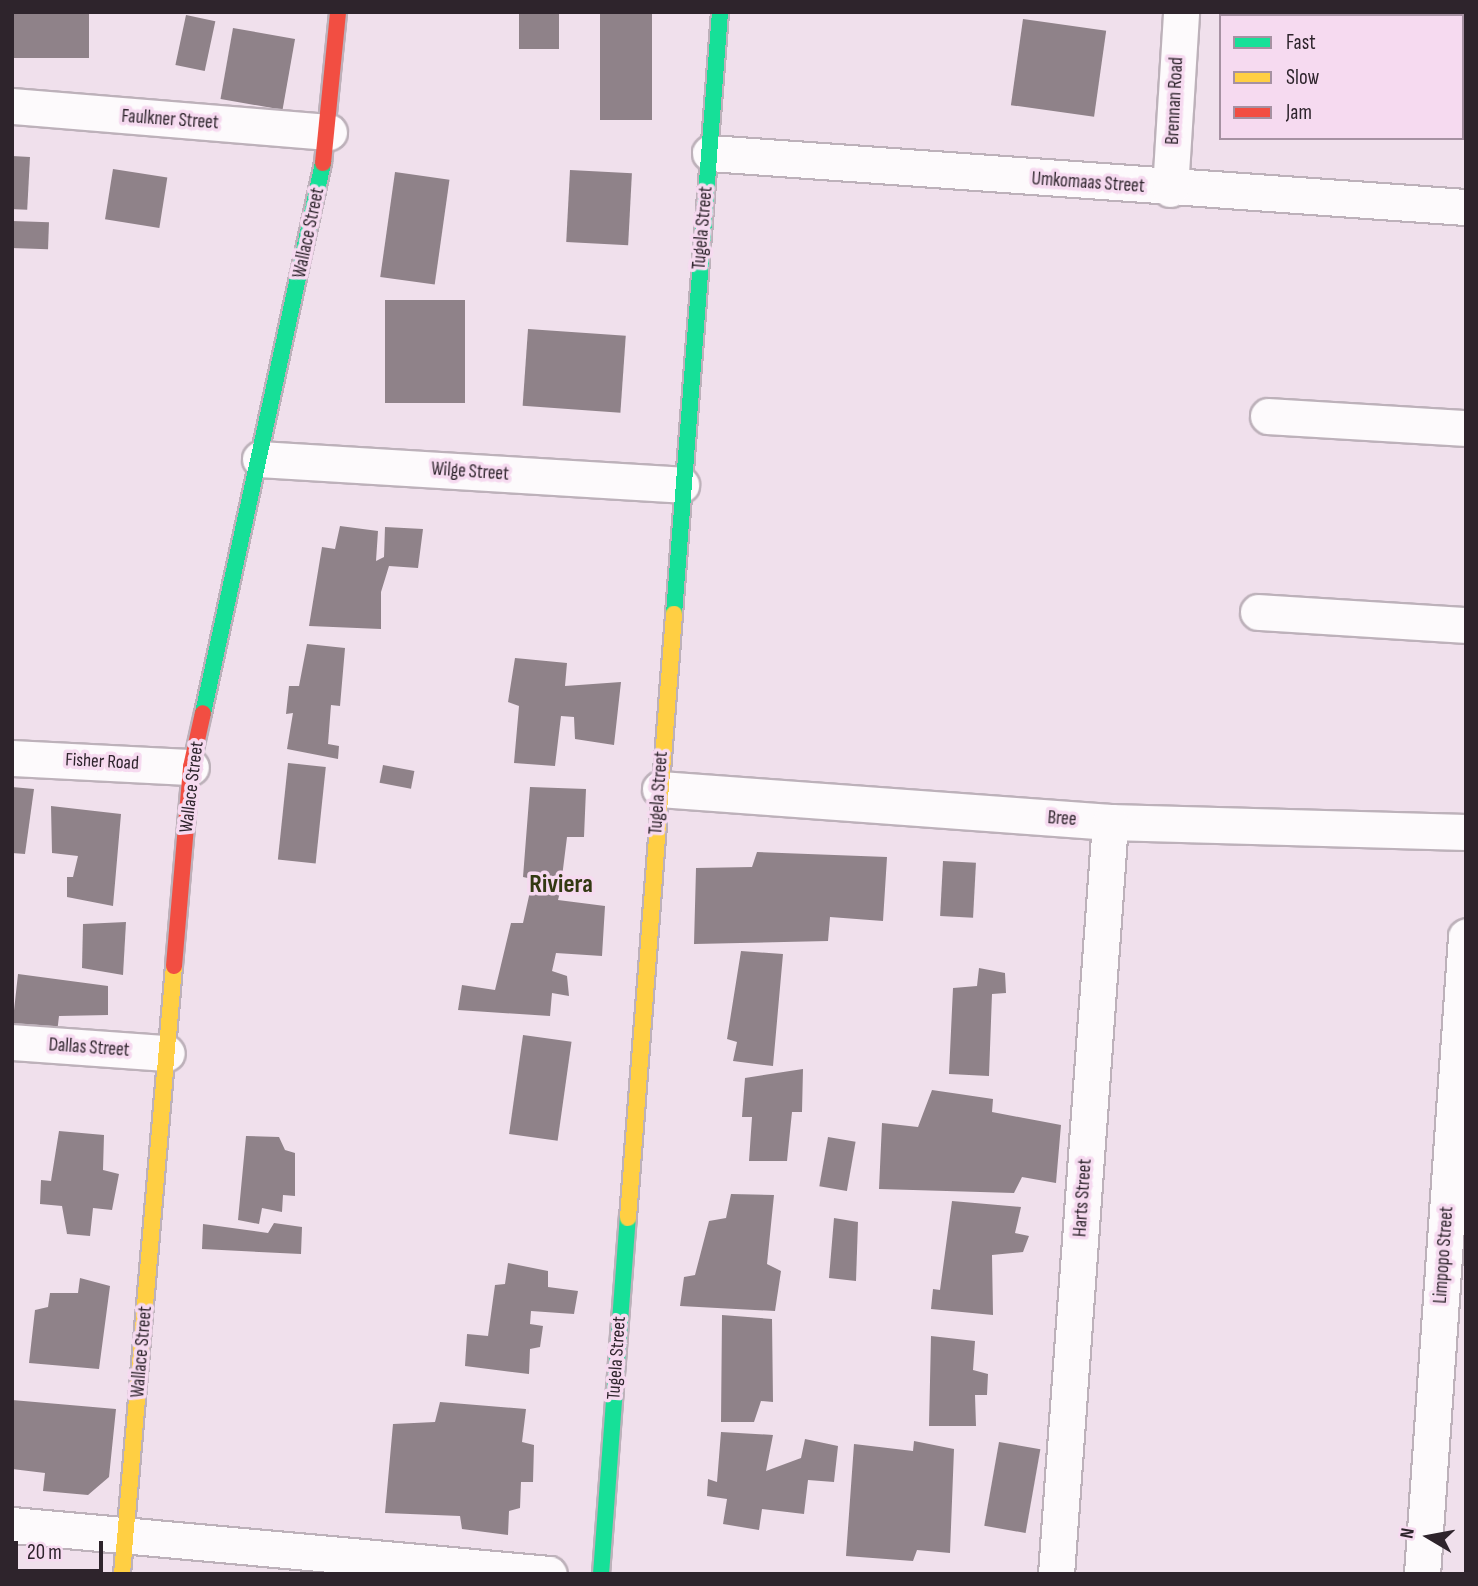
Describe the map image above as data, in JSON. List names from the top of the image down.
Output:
{
  "streets": {
    "street": [
      "Brennan Road",
      "Faulkner Street",
      "Umkomaas Street",
      "Tugela Street",
      "Wallace Street",
      "Wilge Street",
      "Fisher Road",
      "Bree",
      "Dallas Street",
      "Harts Street",
      "Limpopo Street"
    ]
  },
  "crossings": [
    ["Brennan Road", "Umkomaas Street"],
    ["Faulkner Street", "Wallace Street"],
    ["Umkomaas Street", "Tugela Street"],
    ["Tugela Street", "Wilge Street"],
    ["Tugela Street", "Bree"],
    ["Wallace Street", "Wilge Street"],
    ["Wallace Street", "Fisher Road"],
    ["Wallace Street", "Dallas Street"],
    ["Bree", "Harts Street"]
  ],
  "districts": ["Riviera"],
  "legend": ["Fast", "Slow", "Jam"],
  "scale_bar": "20 m",
  "north": "left"
}
